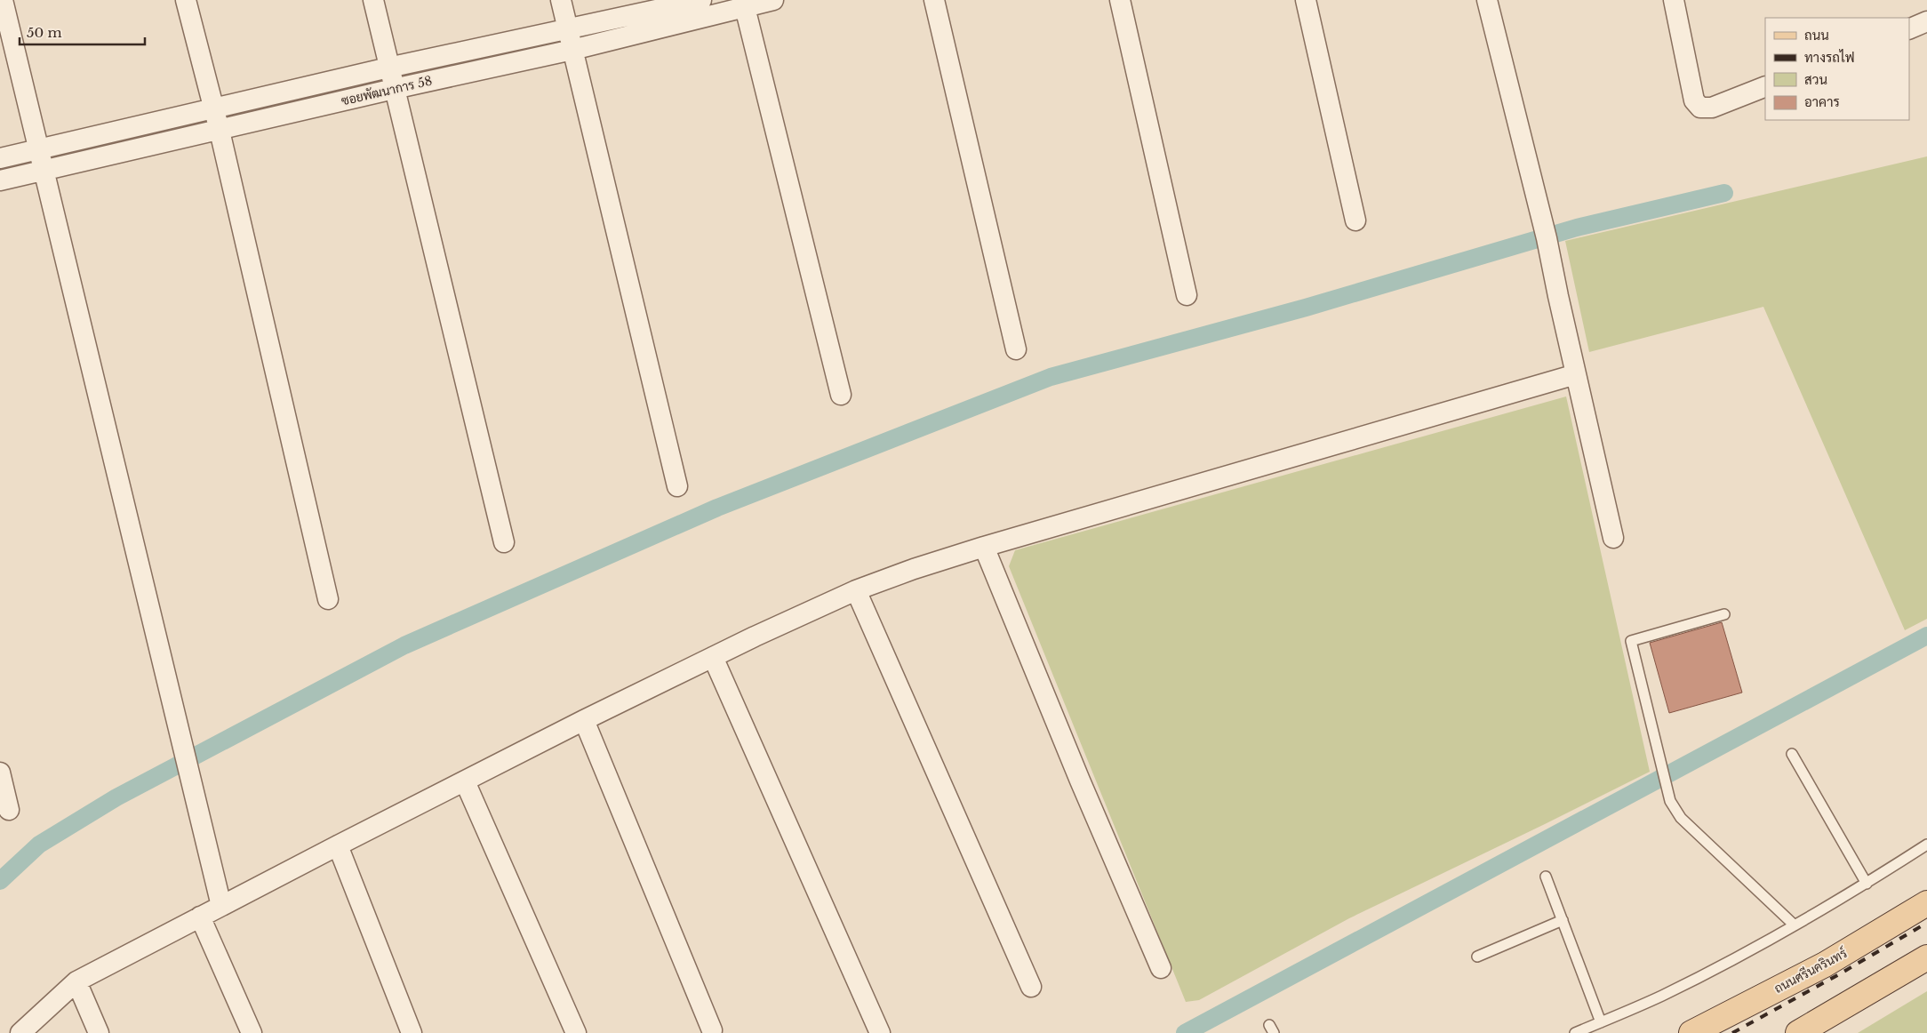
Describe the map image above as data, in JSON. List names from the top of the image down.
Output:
{
  "streets": {
    "main road": ["ถนนศรีนครินทร์"],
    "street": ["ซอยพัฒนาการ 58"]
  },
  "legend": [
    "ถนน",
    "ทางรถไฟ",
    "สวน",
    "อาคาร"
  ],
  "scale_bar": "50 m"
}
